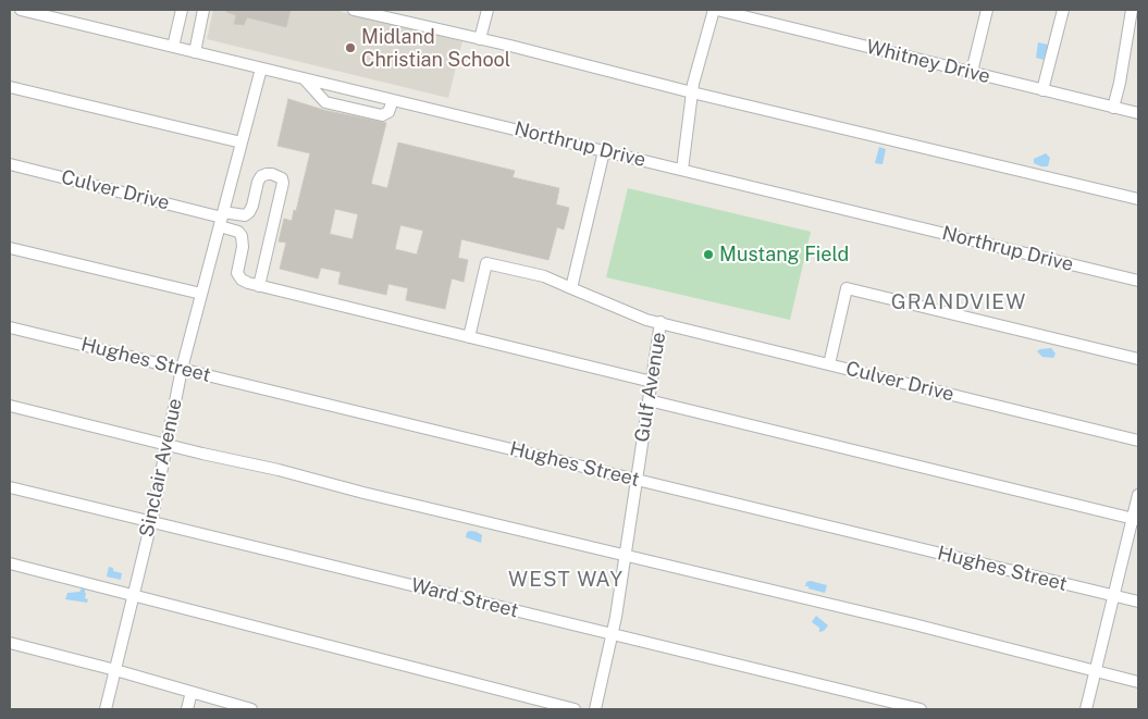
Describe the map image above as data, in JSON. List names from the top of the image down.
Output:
{
  "streets": {
    "street": [
      "Whitney Drive",
      "Northrup Drive",
      "Culver Drive",
      "Hughes Street",
      "Gulf Avenue",
      "Sinclair Avenue",
      "Ward Street"
    ]
  },
  "crossings": [
    ["Northrup Drive", "Sinclair Avenue"],
    ["Culver Drive", "Gulf Avenue"],
    ["Culver Drive", "Sinclair Avenue"],
    ["Hughes Street", "Gulf Avenue"],
    ["Hughes Street", "Sinclair Avenue"],
    ["Gulf Avenue", "Ward Street"],
    ["Sinclair Avenue", "Ward Street"]
  ],
  "districts": ["GRANDVIEW", "WEST WAY"],
  "places": ["Midland Christian School", "Mustang Field"]
}
